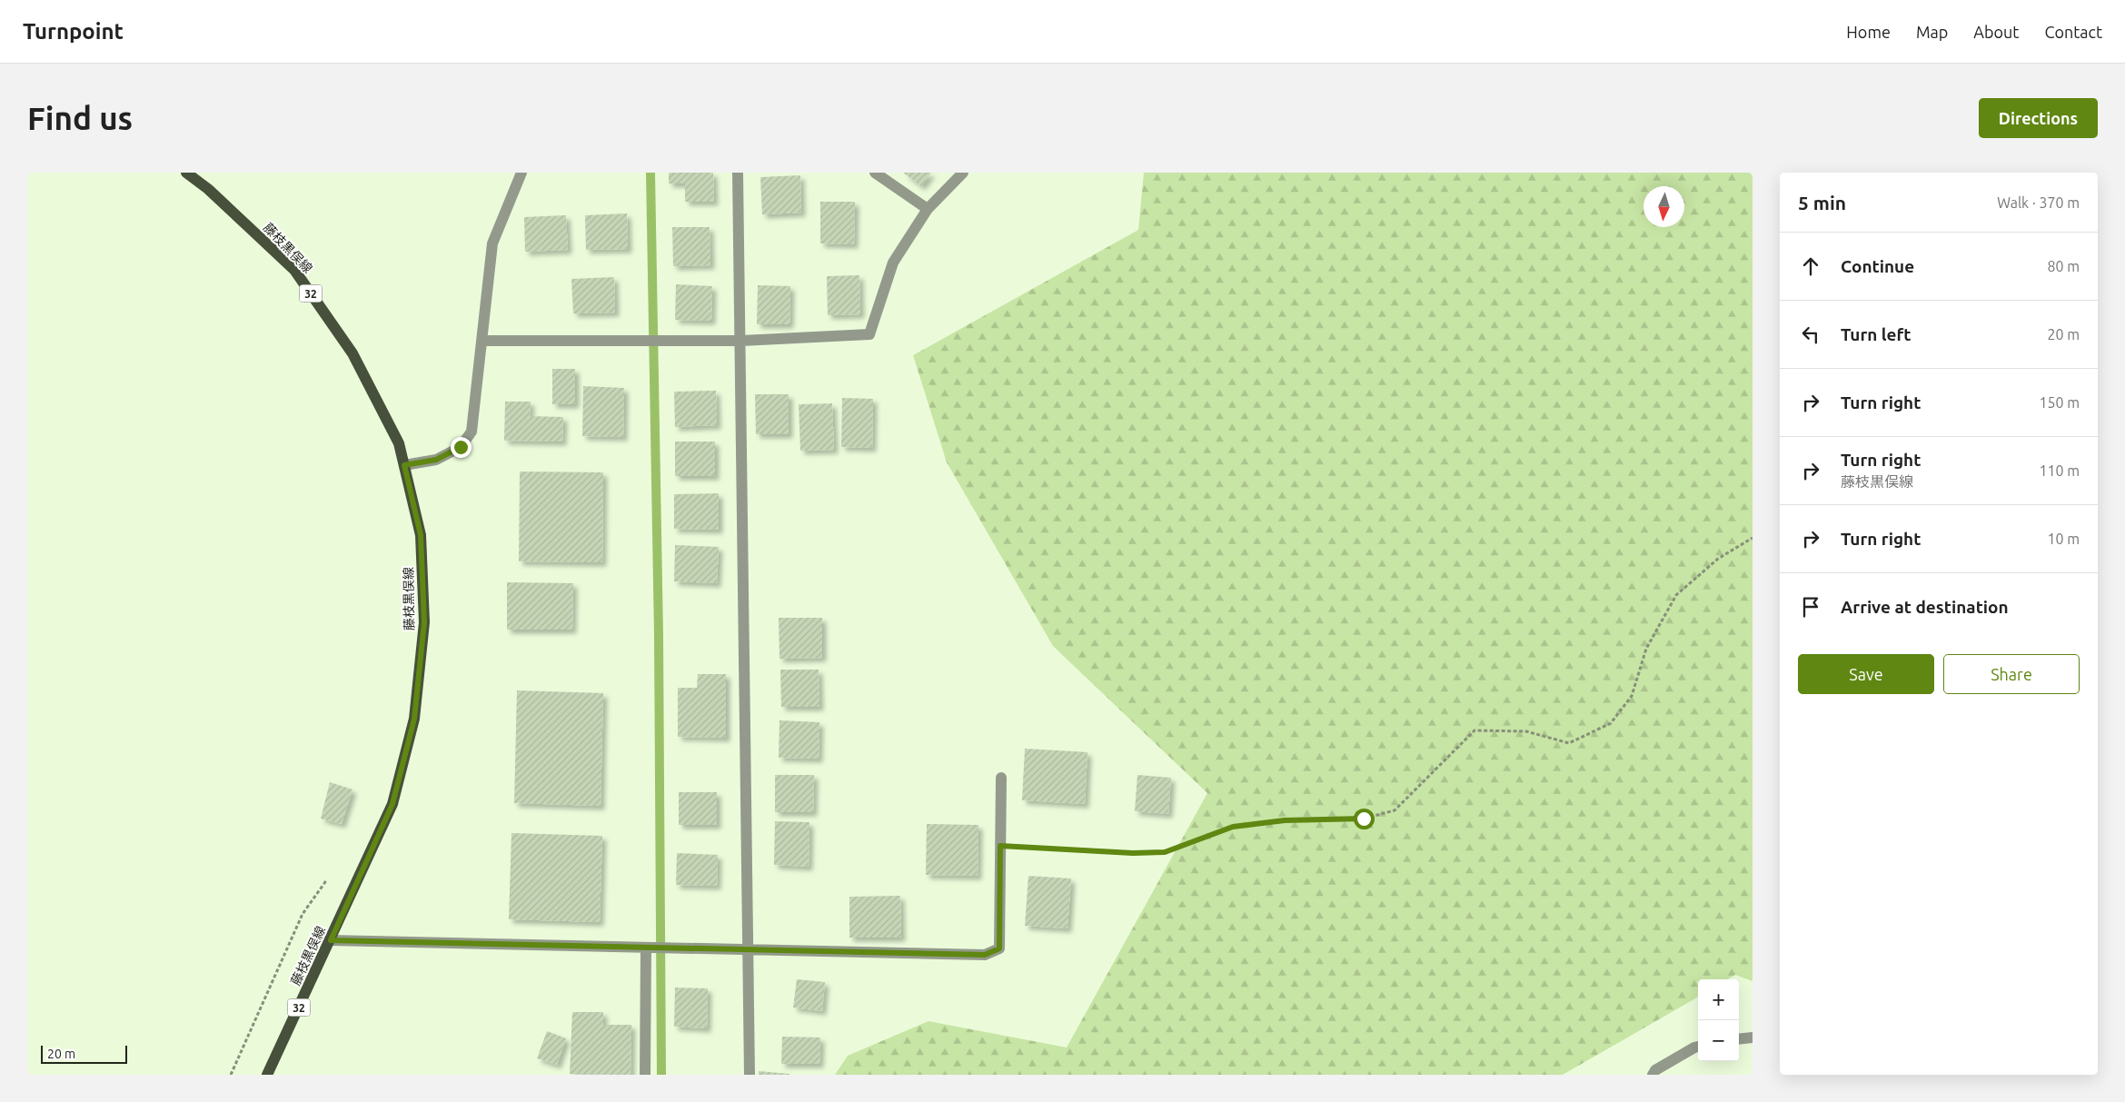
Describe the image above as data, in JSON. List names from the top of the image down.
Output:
{
  "streets": {
    "main road": ["藤枝黒俣線", "32"]
  },
  "scale_bar": "20 m",
  "north": "bottom",
  "page": {
    "header": "Turnpoint",
    "nav": [
      "Home",
      "Map",
      "About",
      "Contact"
    ],
    "buttons": [
      "Directions",
      ["Save", "Share"]
    ],
    "title": "Find us",
    "heading": ["5 min", "Walk · 370 m"],
    "list": [
      ["Continue", "80 m"],
      ["Turn left", "20 m"],
      ["Turn right", "150 m"],
      ["Turn right", "藤枝黒俣線", "110 m"],
      ["Turn right", "10 m"],
      "Arrive at destination"
    ],
    "map_buttons": ["+", "−"],
    "scale": "20 m"
  }
}
